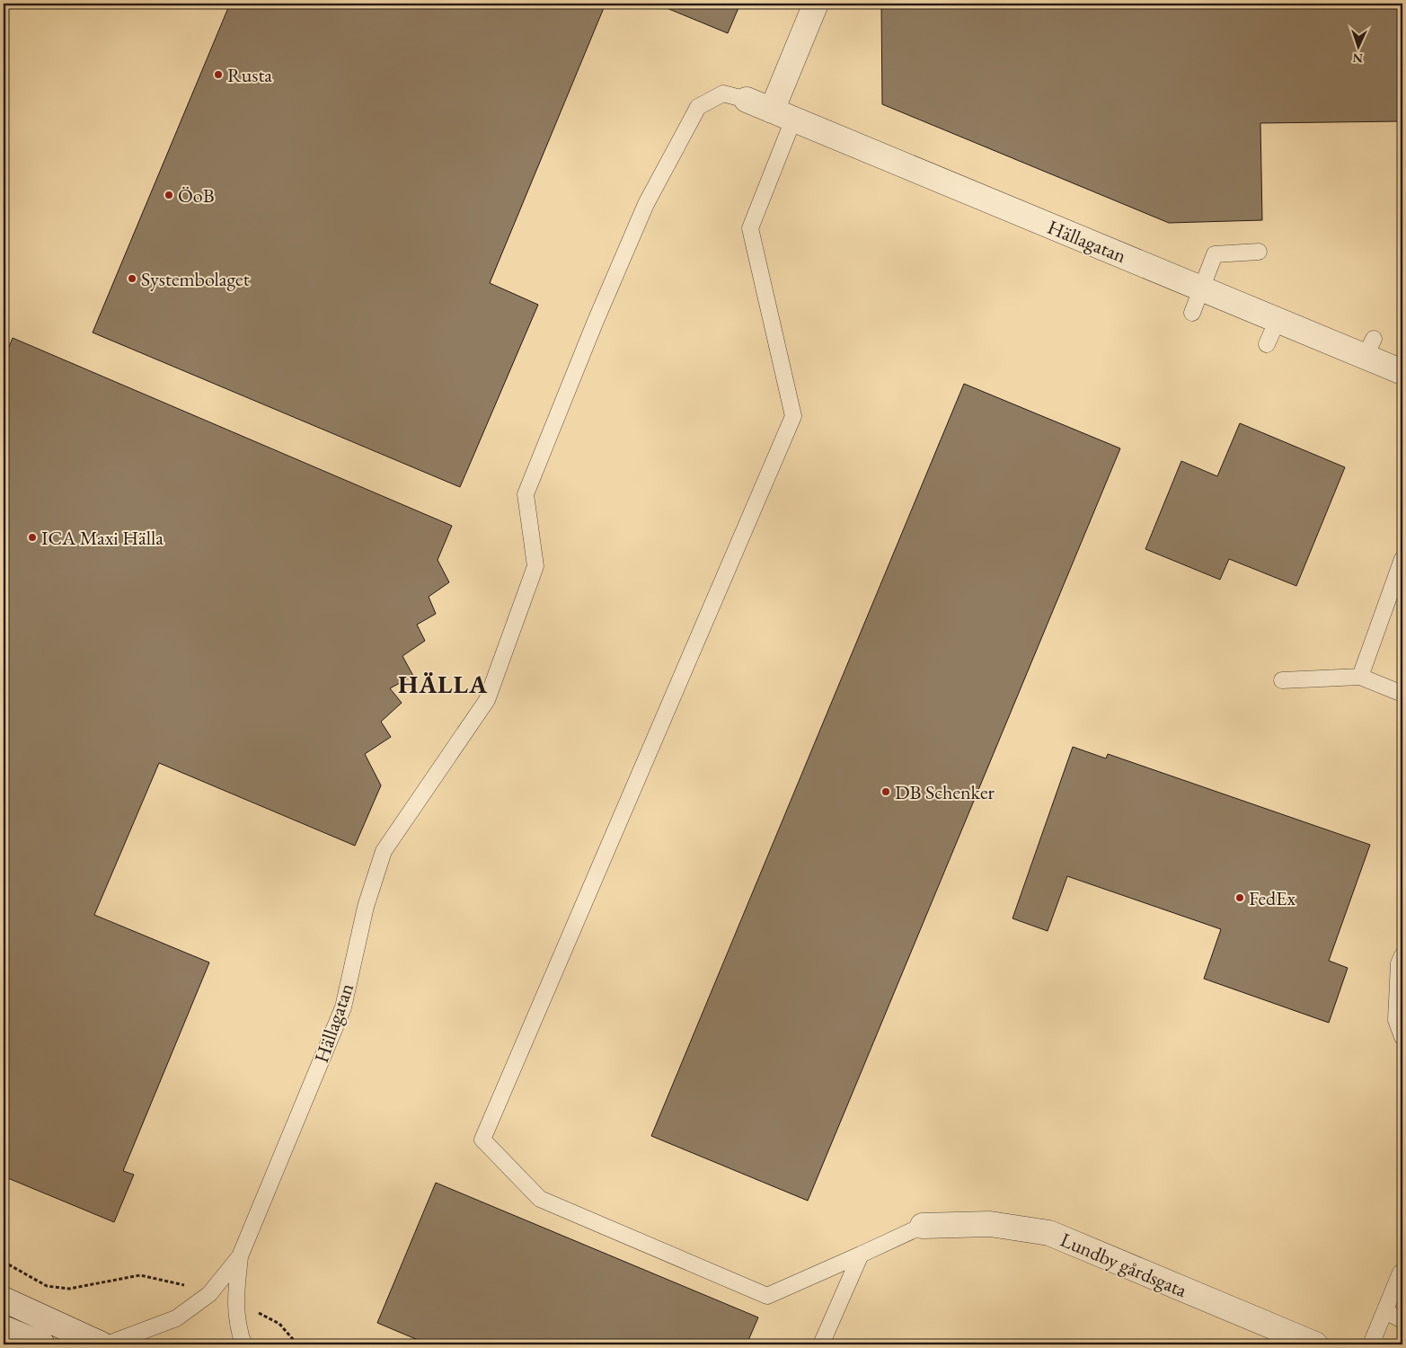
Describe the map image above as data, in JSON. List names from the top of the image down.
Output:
{
  "streets": {
    "street": ["Hällagatan", "Lundby gårdsgata"]
  },
  "districts": ["HÄLLA"],
  "places": [
    "Rusta",
    "ÖoB",
    "Systembolaget",
    "ICA Maxi Hälla",
    "DB Schenker",
    "FedEx"
  ],
  "north": "bottom"
}
